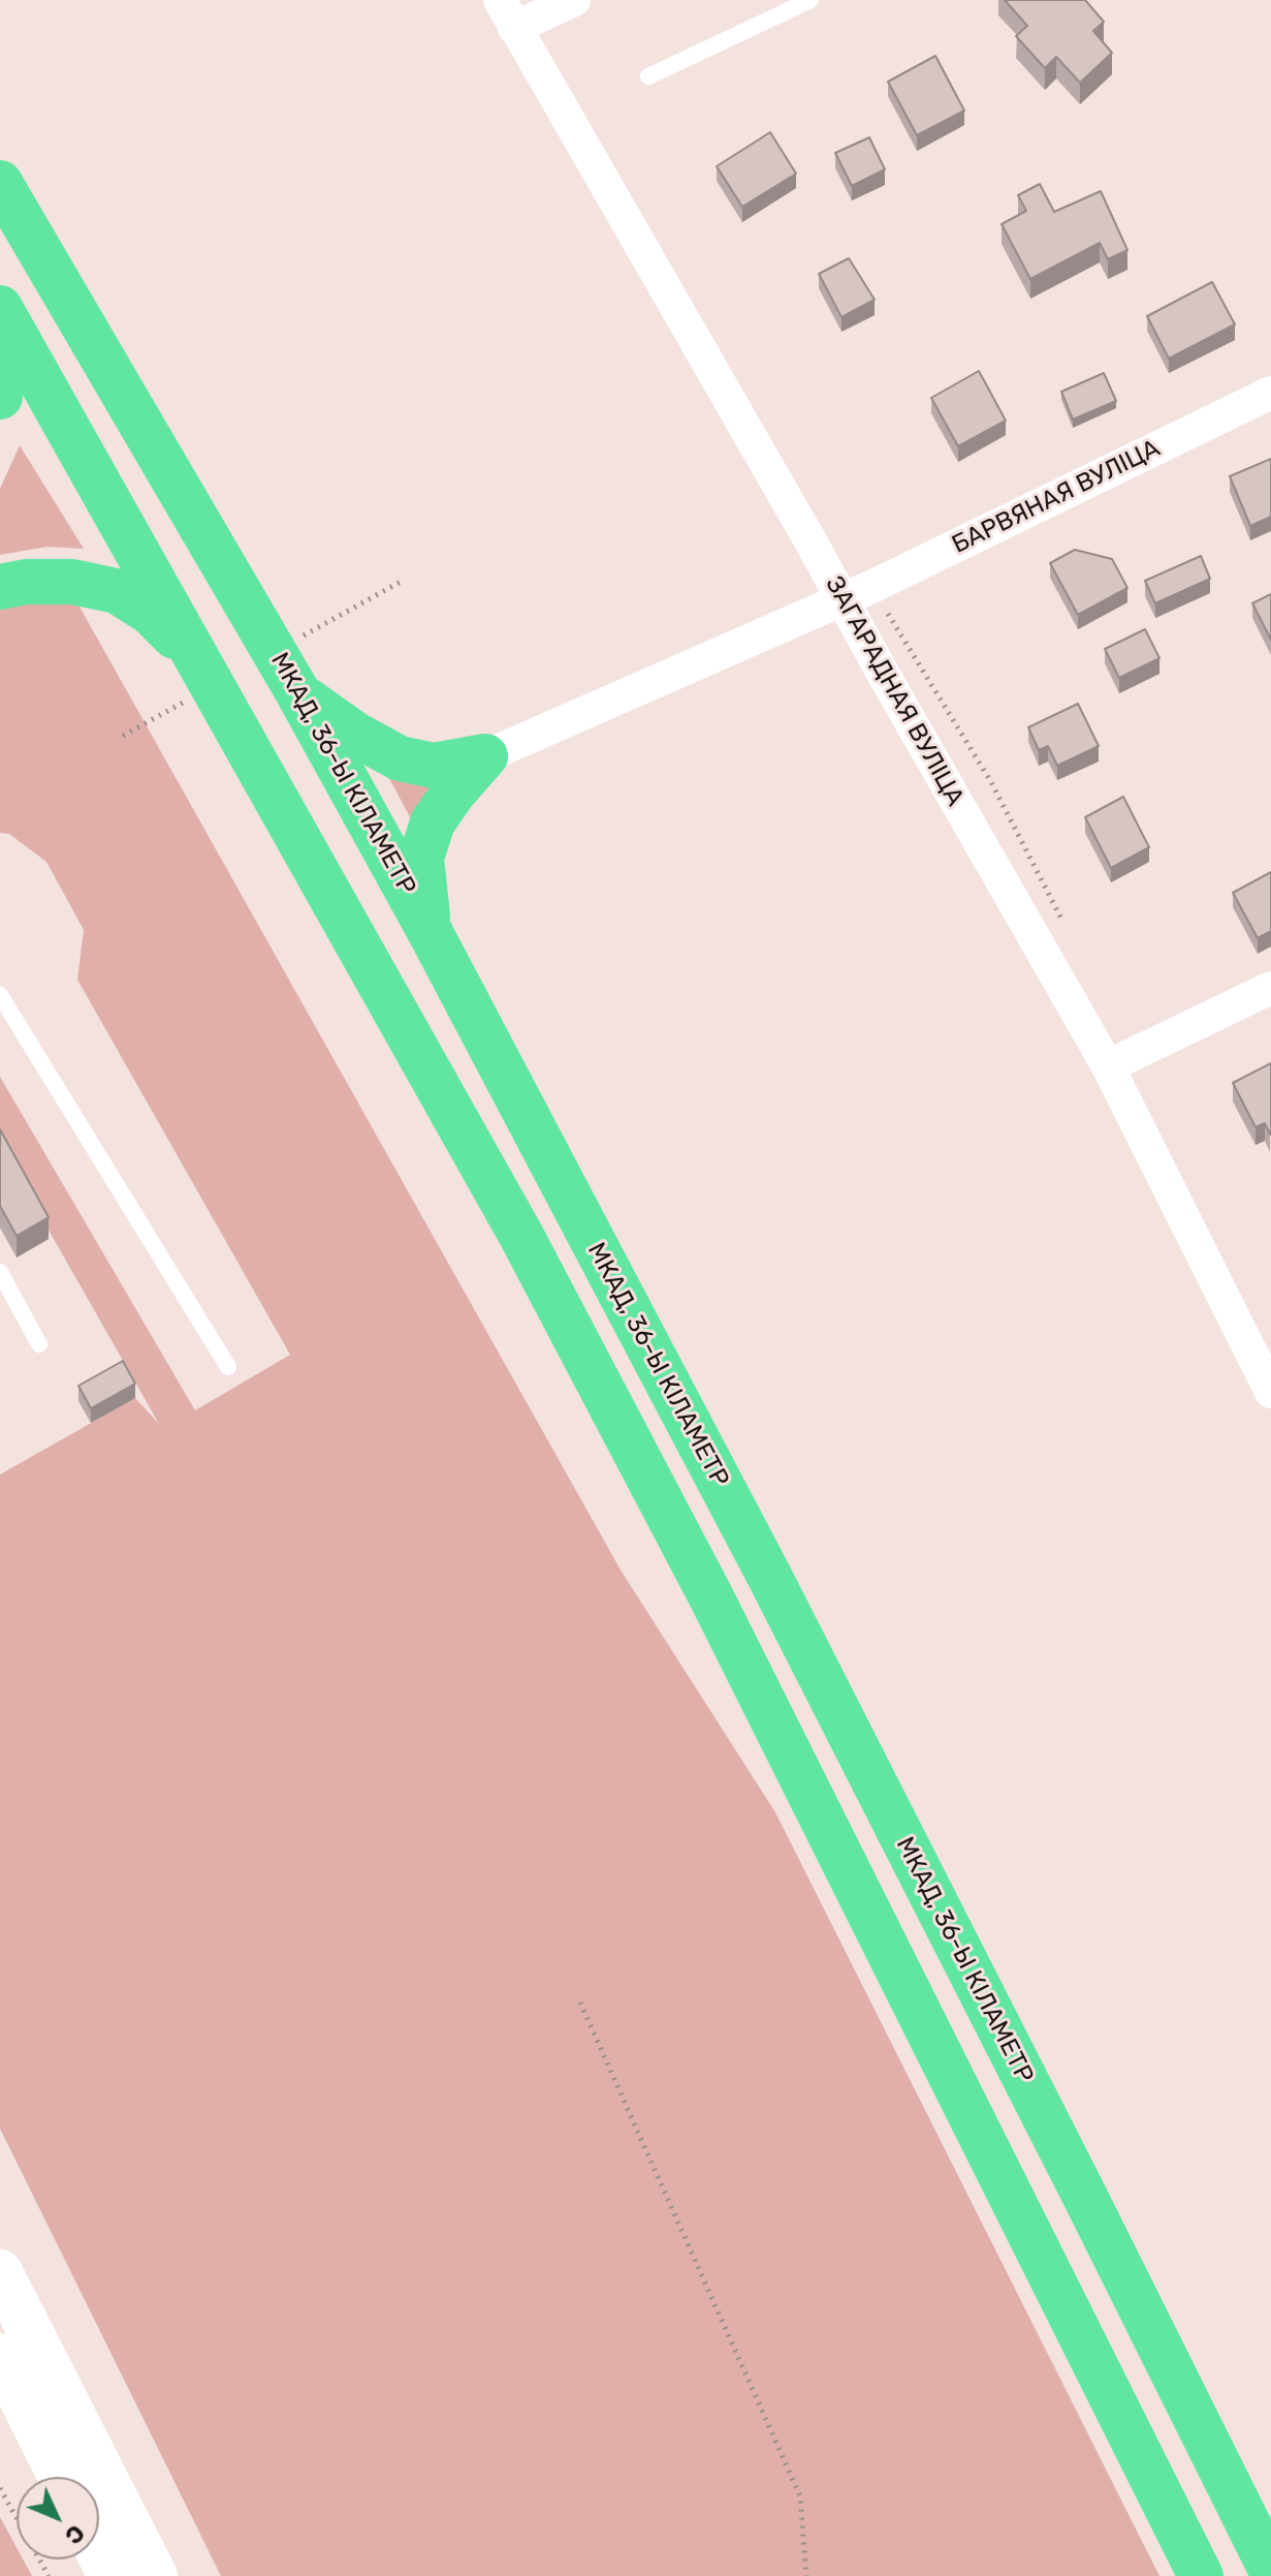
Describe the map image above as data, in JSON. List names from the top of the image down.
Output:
{
  "streets": {
    "highway": ["МКАД, 36-Ы КІЛАМЕТР"],
    "street": ["БАРВЯНАЯ ВУЛІЦА", "ЗАГАРАДНАЯ ВУЛІЦА"]
  },
  "crossings": [
    ["БАРВЯНАЯ ВУЛІЦА", "ЗАГАРАДНАЯ ВУЛІЦА"]
  ],
  "north": "bottom right"
}
